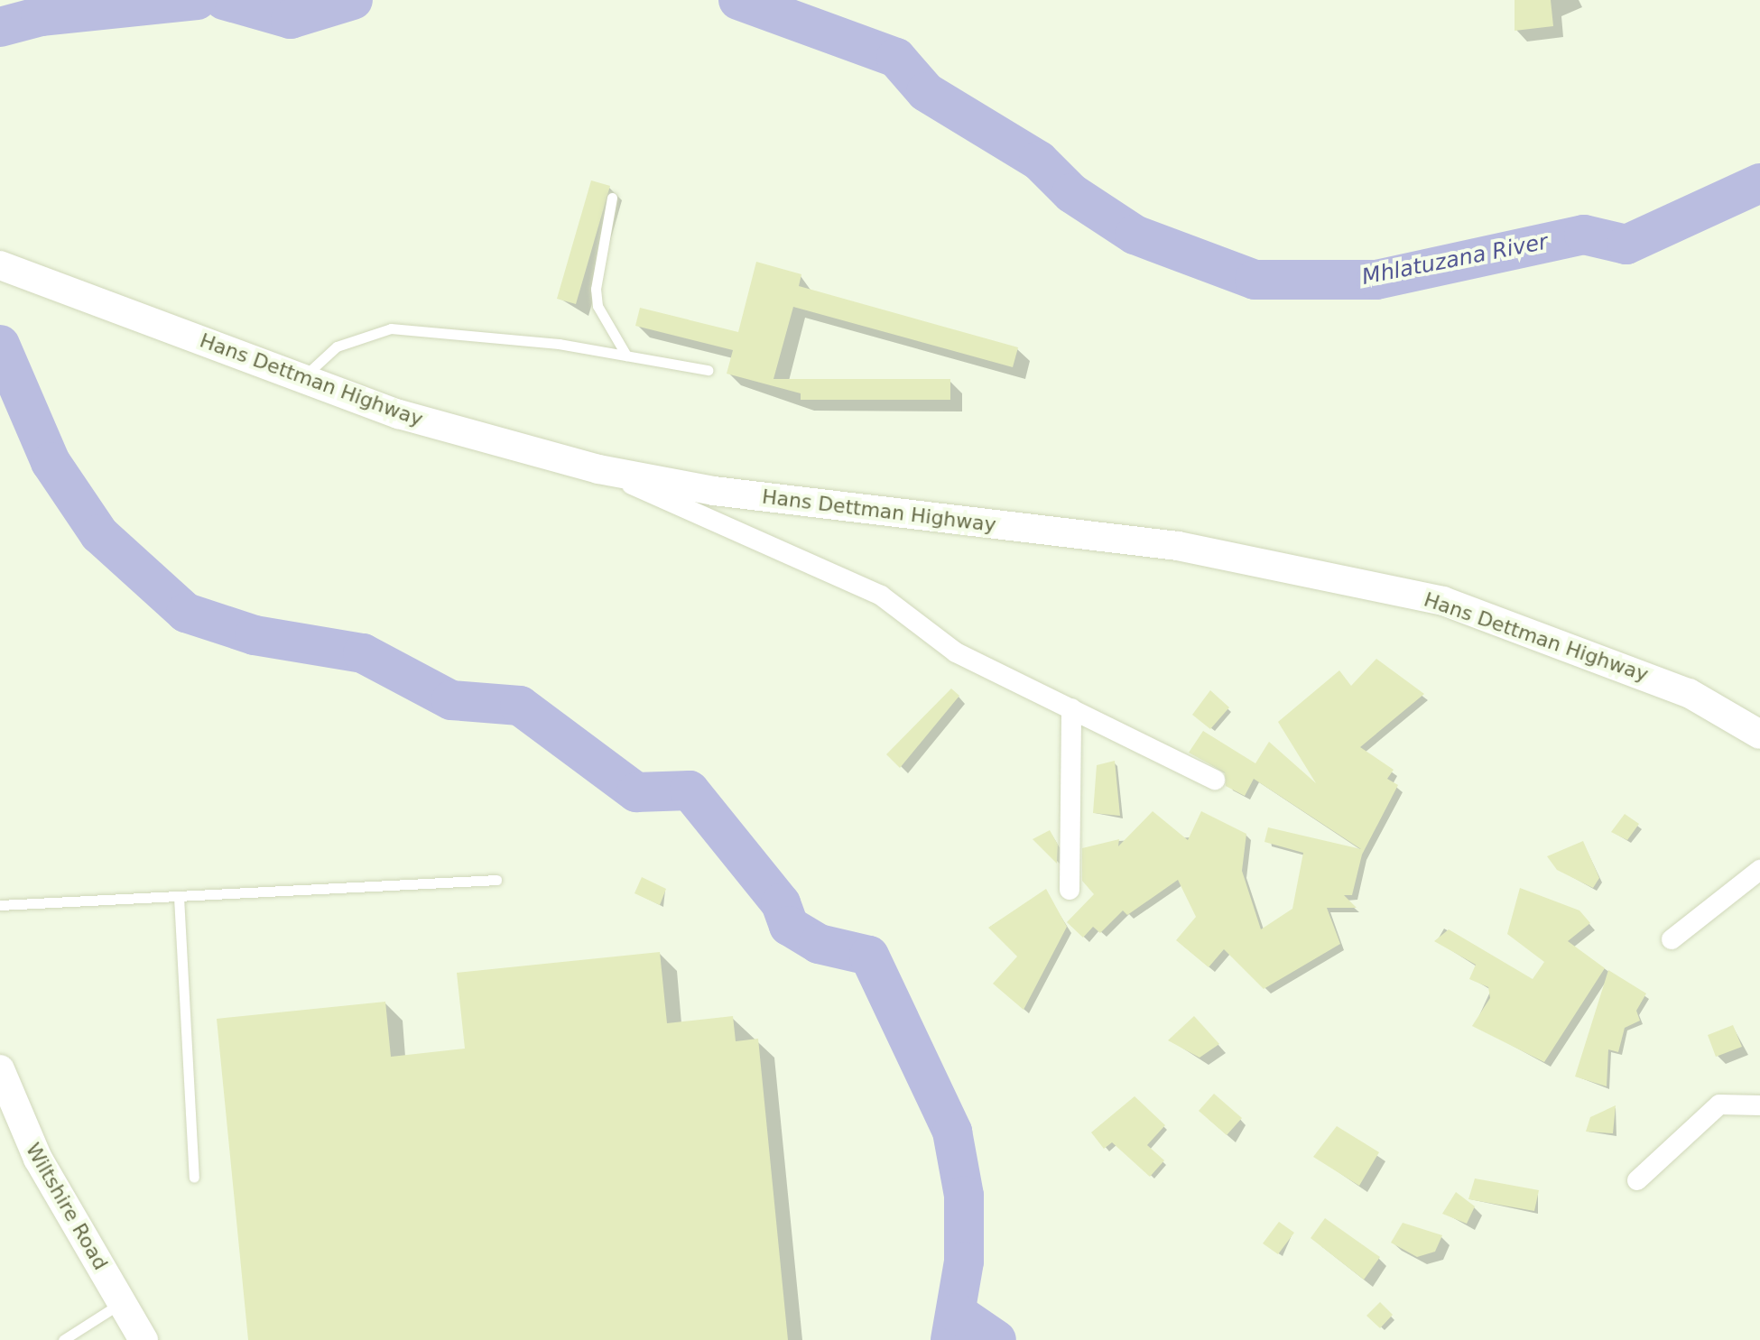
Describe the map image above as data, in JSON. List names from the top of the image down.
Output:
{
  "streets": {
    "street": ["Hans Dettman Highway", "Wiltshire Road"]
  },
  "water": ["Mhlatuzana River"]
}
